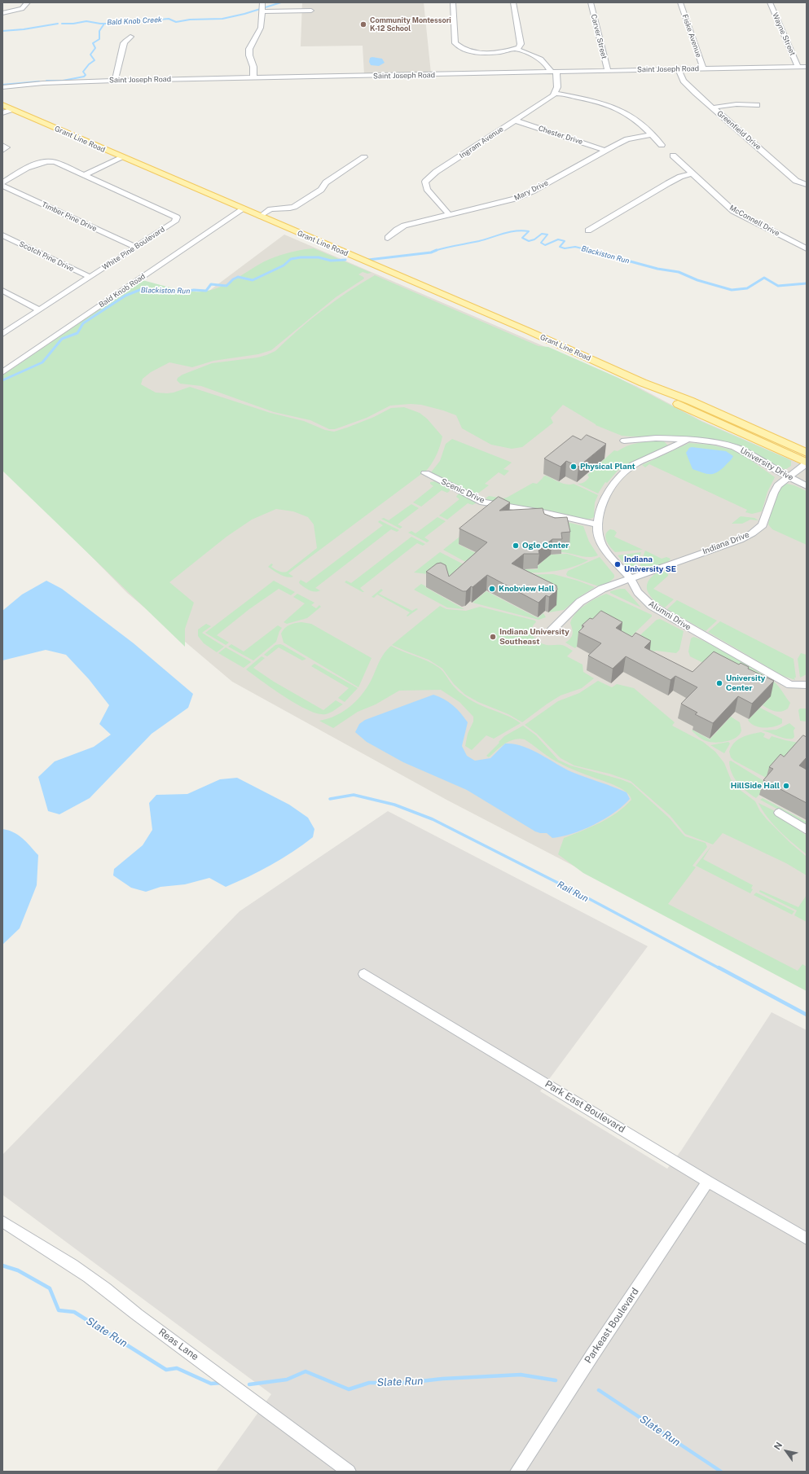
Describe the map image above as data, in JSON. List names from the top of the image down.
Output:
{
  "streets": {
    "main road": ["Grant Line Road"],
    "street": [
      "Wayne Street",
      "Fiske Avenue",
      "Carver Street",
      "Saint Joseph Road",
      "Greenfield Drive",
      "Chester Drive",
      "Ingram Avenue",
      "Mary Drive",
      "Timber Pine Drive",
      "McConnell Drive",
      "White Pine Boulevard",
      "Scotch Pine Drive",
      "Bald Knob Road",
      "University Drive",
      "Scenic Drive",
      "Indiana Drive",
      "Alumni Drive",
      "Park East Boulevard",
      "Parkeast Boulevard",
      "Reas Lane"
    ]
  },
  "crossings": [
    ["Wayne Street", "Saint Joseph Road"],
    ["Fiske Avenue", "Saint Joseph Road"],
    ["Carver Street", "Saint Joseph Road"],
    ["Saint Joseph Road", "Greenfield Drive"],
    ["Chester Drive", "Ingram Avenue"],
    ["Chester Drive", "Mary Drive"],
    ["Grant Line Road", "Bald Knob Road"],
    ["Grant Line Road", "Indiana Drive"],
    ["Ingram Avenue", "Mary Drive"],
    ["Timber Pine Drive", "White Pine Boulevard"],
    ["White Pine Boulevard", "Scotch Pine Drive"],
    ["University Drive", "Indiana Drive"],
    ["University Drive", "Alumni Drive"],
    ["Scenic Drive", "Alumni Drive"],
    ["Indiana Drive", "Alumni Drive"],
    ["Park East Boulevard", "Parkeast Boulevard"]
  ],
  "water": [
    "Bald Knob Creek",
    "Blackiston Run",
    "Rail Run",
    "Slate Run"
  ],
  "places": [
    "Community Montessori K-12 School",
    "Physical Plant",
    "Ogle Center",
    "Indiana University SE",
    "Knobview Hall",
    "Indiana University Southeast",
    "University Center",
    "HillSide Hall"
  ],
  "north": "top left"
}
